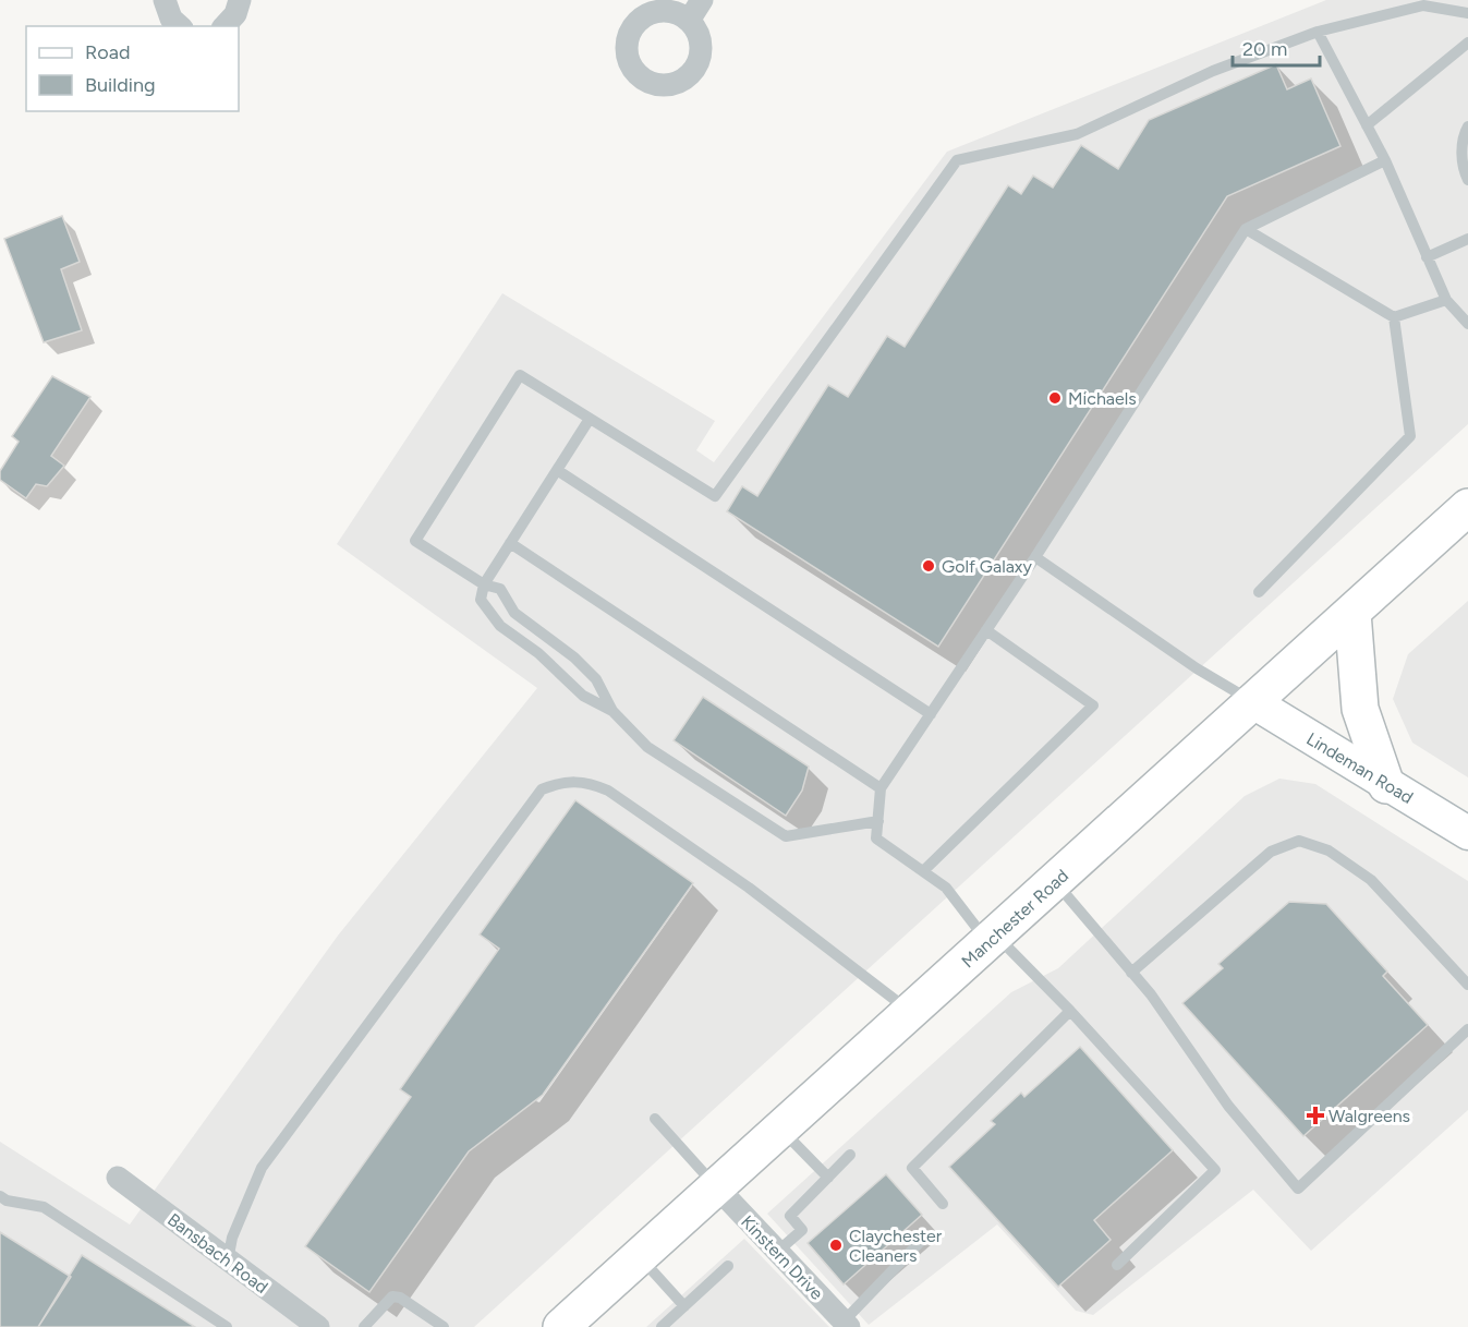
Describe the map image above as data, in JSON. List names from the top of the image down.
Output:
{
  "streets": {
    "main road": ["Manchester Road"],
    "street": ["Lindeman Road", "Bansbach Road", "Kinstern Drive"]
  },
  "crossings": [
    ["Lindeman Road", "Manchester Road"],
    ["Manchester Road", "Kinstern Drive"]
  ],
  "places": {
    "other": ["Michaels", "Golf Galaxy", "Claychester Cleaners"],
    "health": ["Walgreens"]
  },
  "legend": ["Road", "Building"],
  "scale_bar": "20 m"
}
